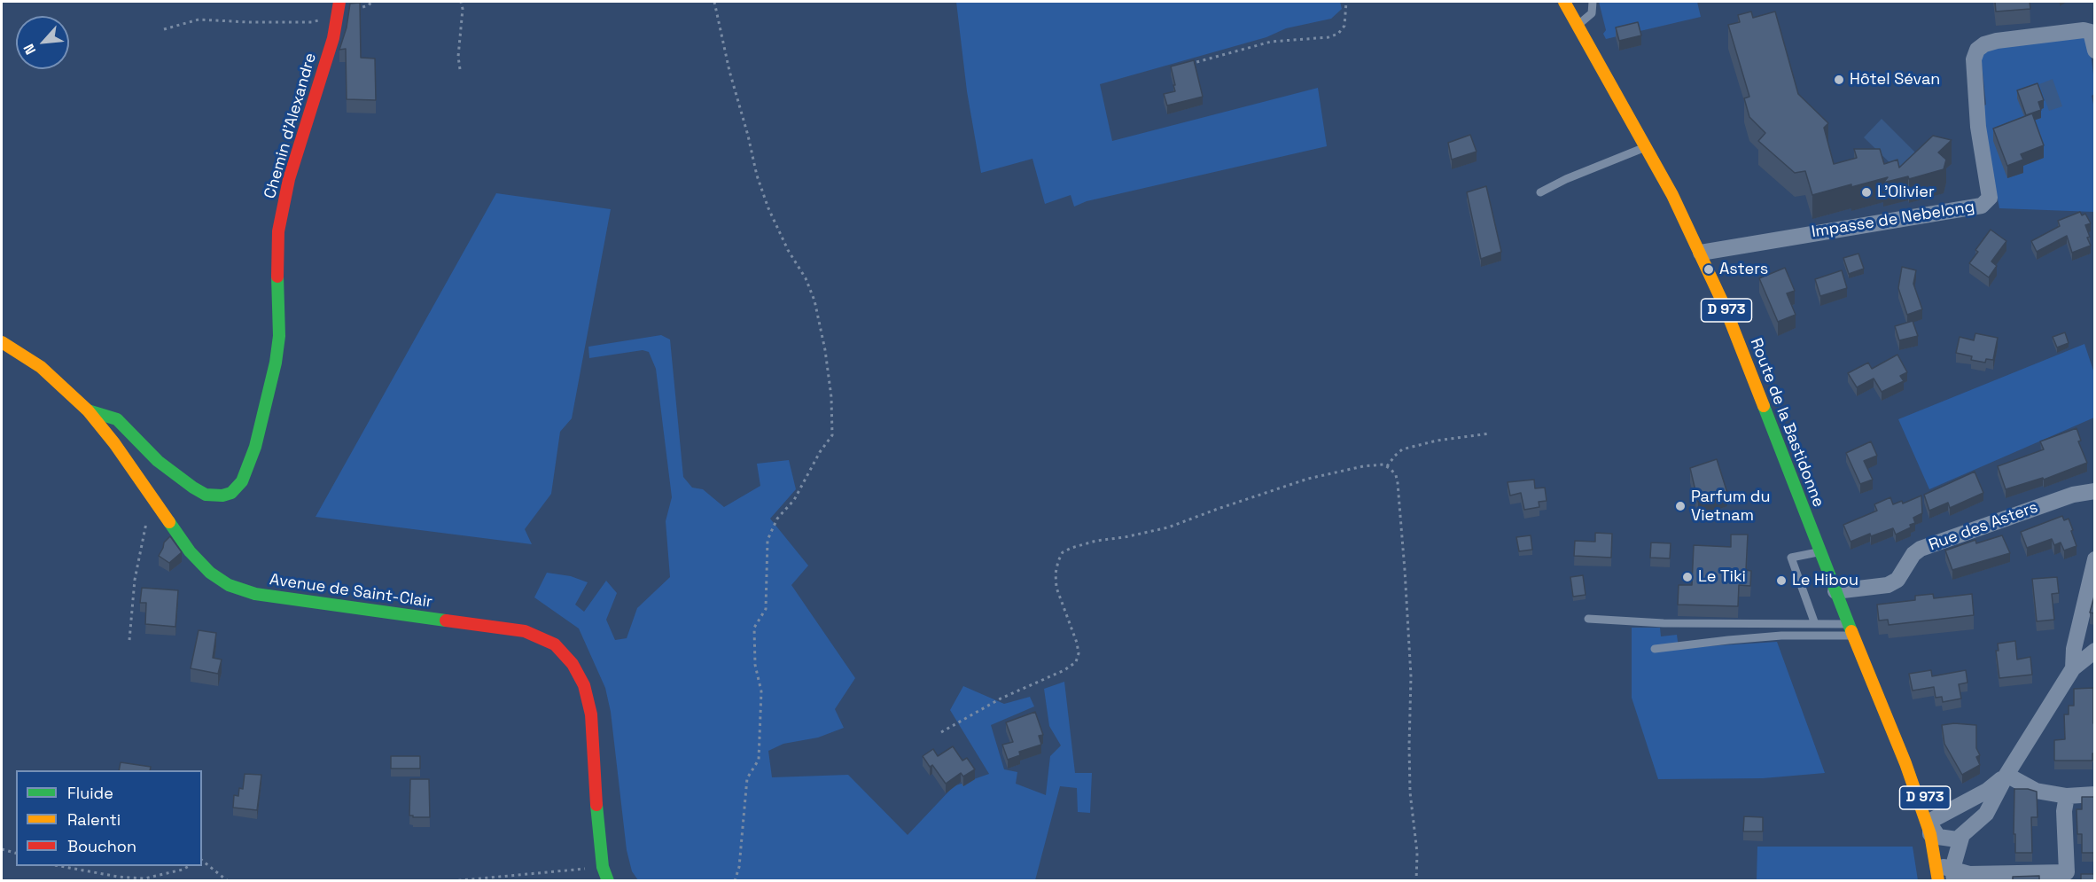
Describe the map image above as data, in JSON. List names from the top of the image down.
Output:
{
  "streets": {
    "street": [
      "Chemin d'Alexandre",
      "Impasse de Nebelong",
      "D 973",
      "Route de la Bastidonne",
      "Rue des Asters",
      "Avenue de Saint-Clair"
    ]
  },
  "crossings": [
    ["Chemin d'Alexandre", "Avenue de Saint-Clair"],
    ["Impasse de Nebelong", "Route de la Bastidonne"],
    ["Route de la Bastidonne", "Rue des Asters"]
  ],
  "places": [
    "Hôtel Sévan",
    "L'Olivier",
    "Asters",
    "Parfum du Vietnam",
    "Le Tiki",
    "Le Hibou"
  ],
  "legend": ["Fluide", "Ralenti", "Bouchon"],
  "north": "bottom left"
}
